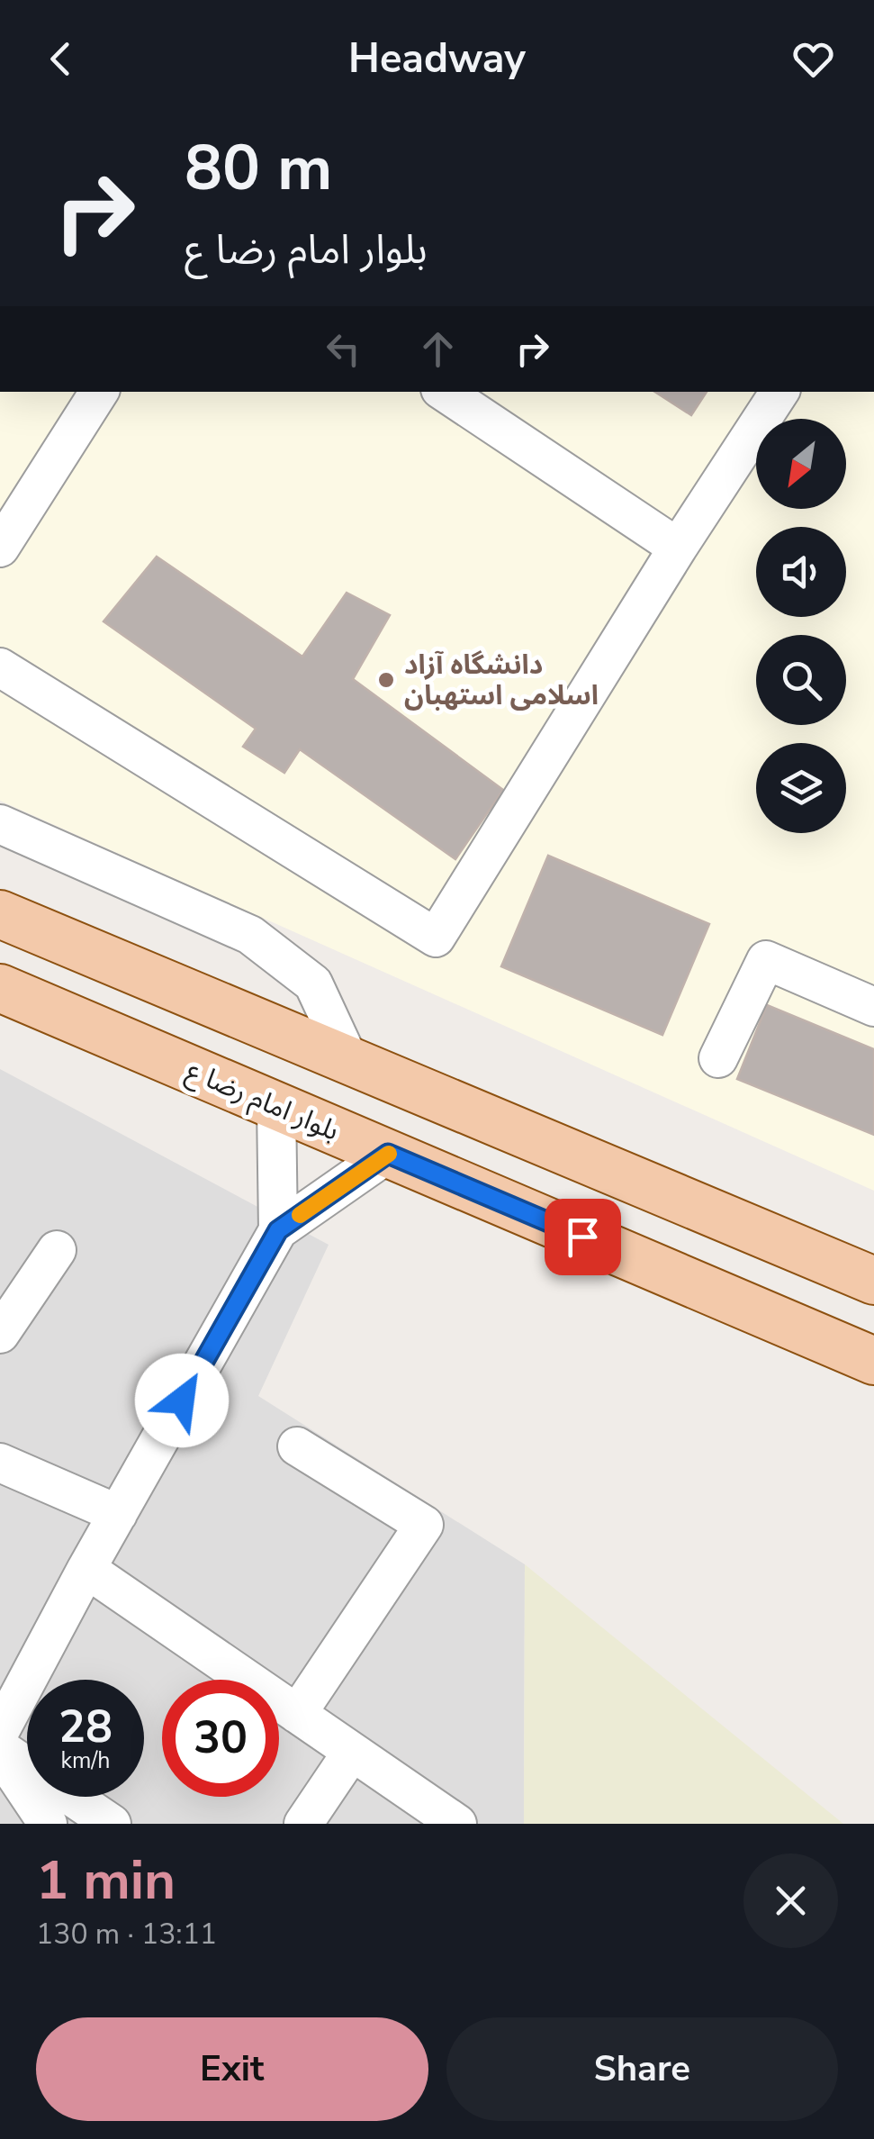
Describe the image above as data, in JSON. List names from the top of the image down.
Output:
{
  "streets": {
    "main road": ["بلوار امام رضا ع"]
  },
  "places": ["دانشگاه آزاد اسلامی استهبان"],
  "north": "bottom left",
  "page": {
    "header": "Headway",
    "turn": ["80 m", "بلوار امام رضا ع"],
    "speed": "28 km/h",
    "limit": "30",
    "heading": ["1 min", "130 m · 13:11"],
    "buttons": ["Exit", "Share"]
  }
}
